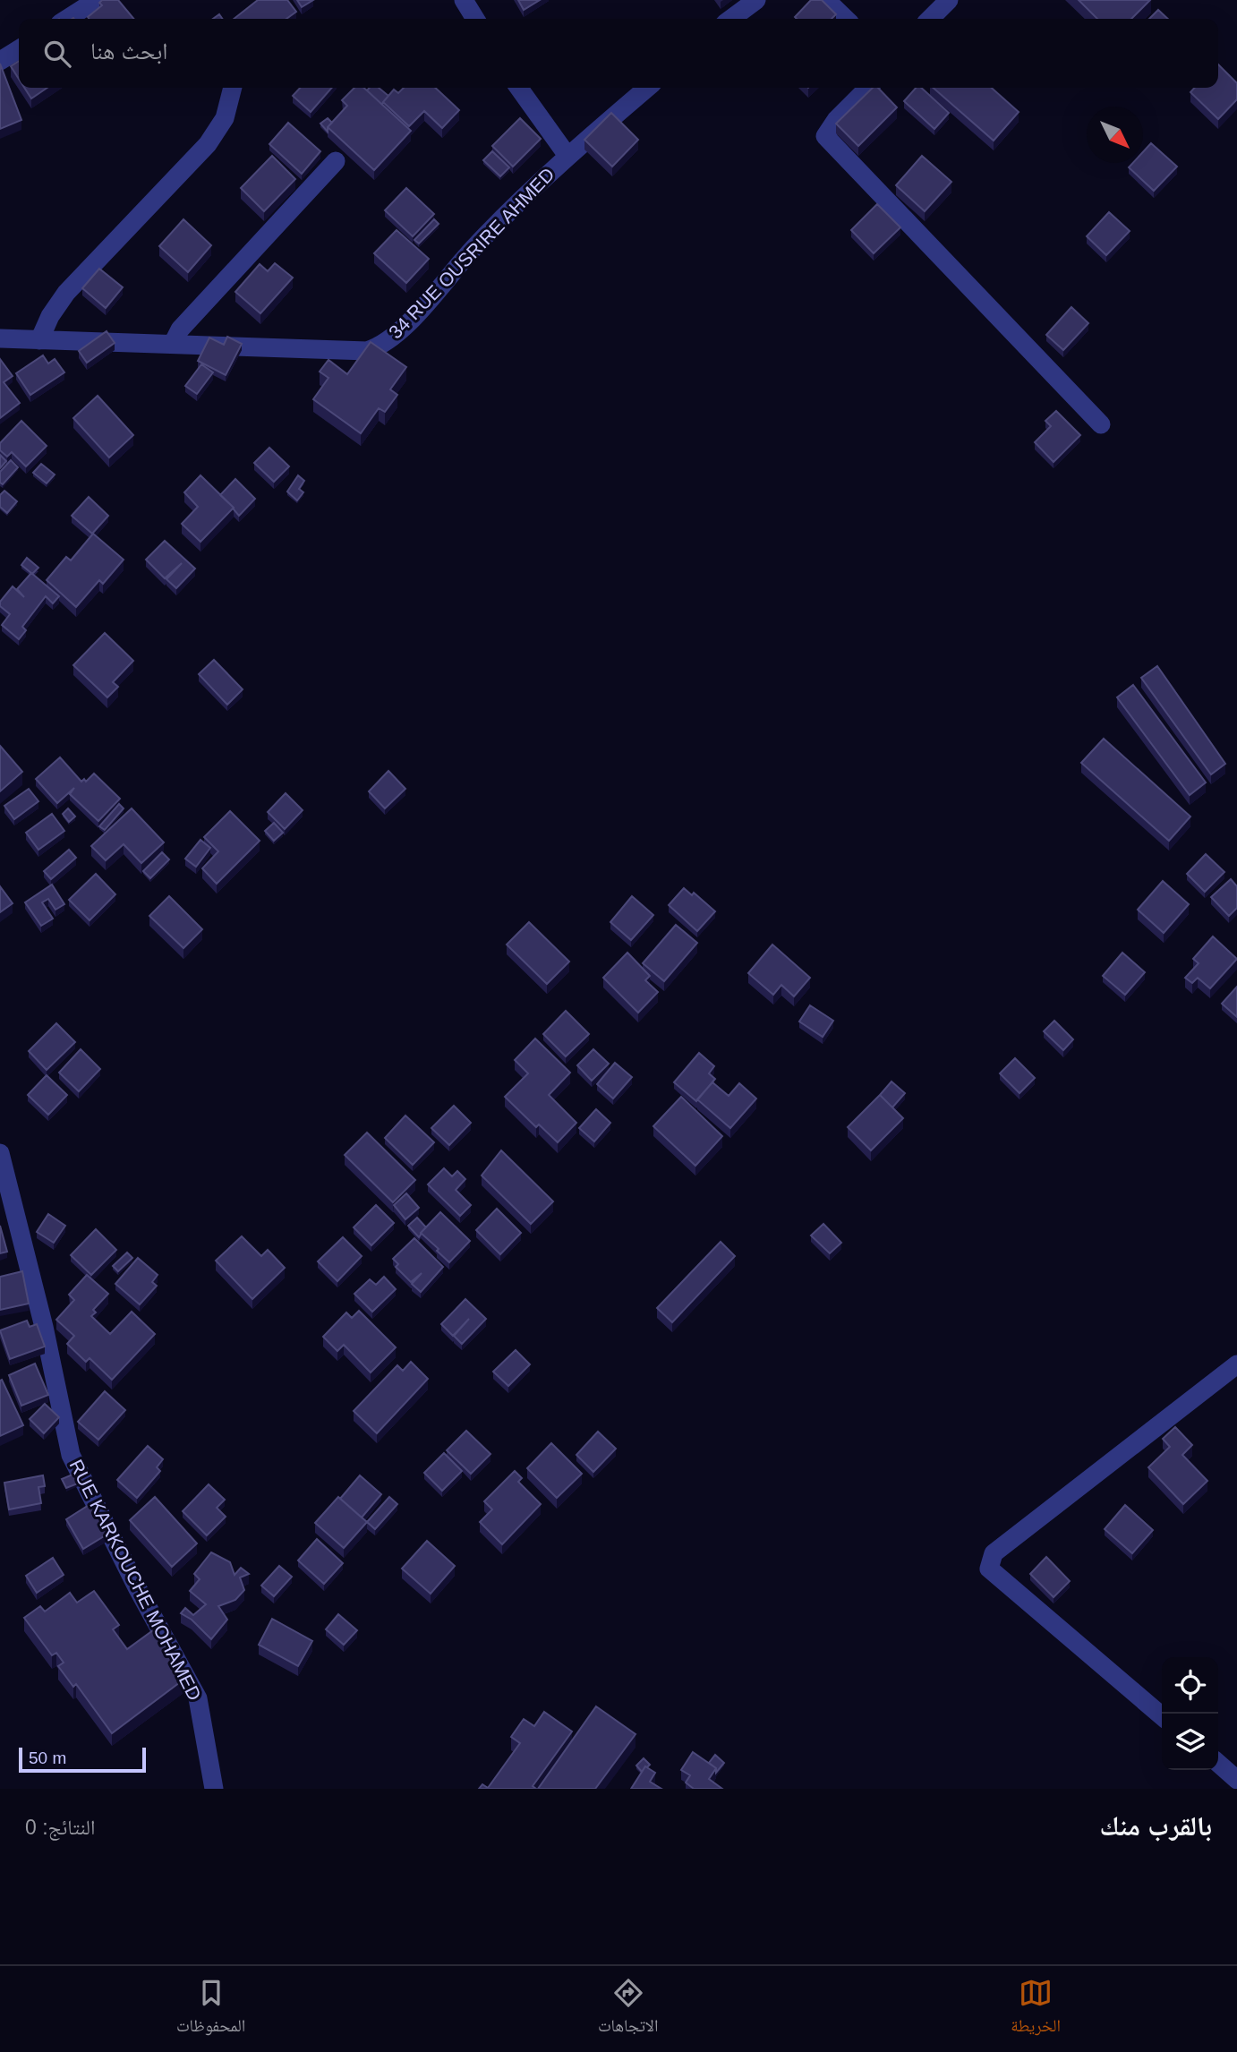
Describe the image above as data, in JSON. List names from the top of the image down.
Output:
{
  "streets": {
    "street": ["34 RUE OUSRIRE AHMED", "RUE KARKOUCHE MOHAMED"]
  },
  "scale_bar": "50 m",
  "north": "bottom right",
  "page": {
    "search": "ابحث هنا",
    "scale": "50 m",
    "heading": ["بالقرب منك", "النتائج: 0"],
    "nav": ["الخريطة", "الاتجاهات", "المحفوظات"]
  }
}
